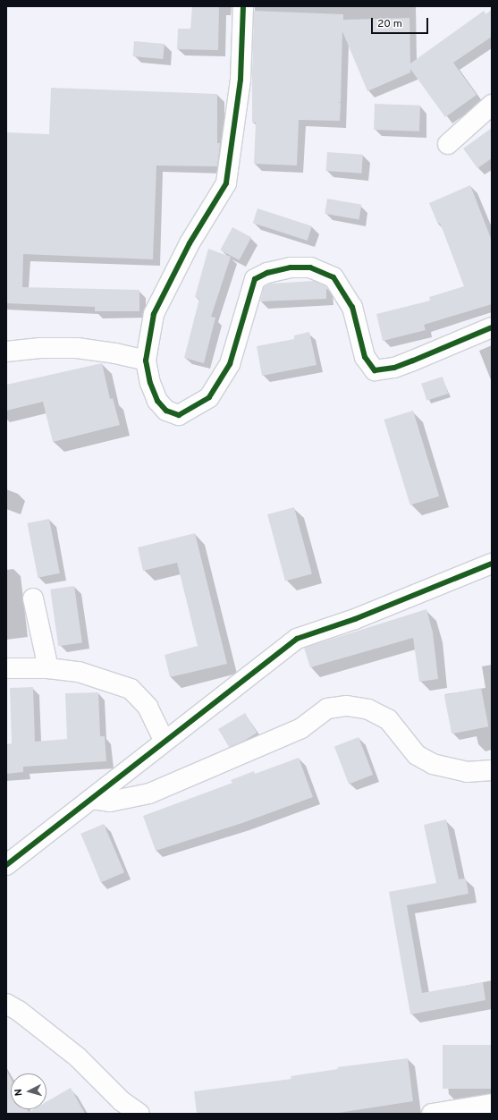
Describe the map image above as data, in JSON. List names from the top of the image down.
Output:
{
  "scale_bar": "20 m",
  "north": "left"
}
